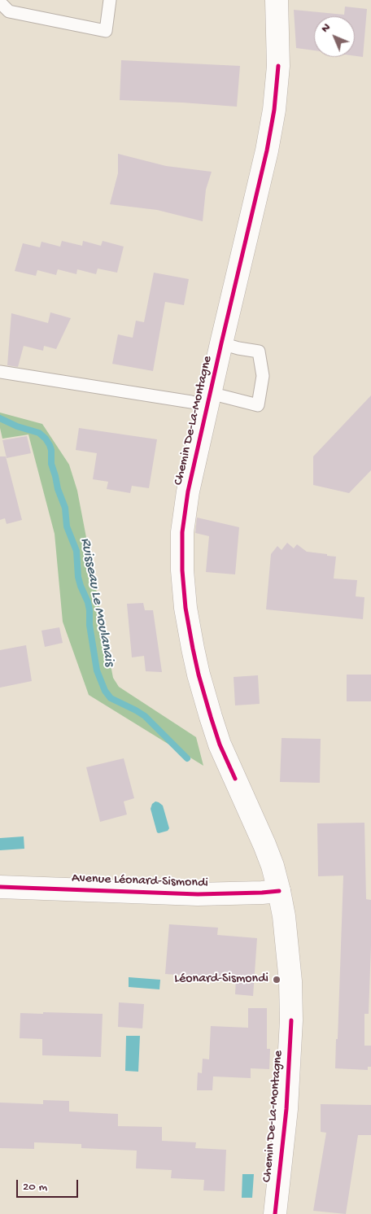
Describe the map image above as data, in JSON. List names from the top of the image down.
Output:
{
  "streets": {
    "street": ["Chemin De-La-Montagne", "Avenue Léonard-Sismondi"]
  },
  "crossings": [
    ["Chemin De-La-Montagne", "Avenue Léonard-Sismondi"]
  ],
  "water": ["Ruisseau Le Moulanais"],
  "places": ["Léonard-Sismondi"],
  "scale_bar": "20 m",
  "north": "top left"
}
